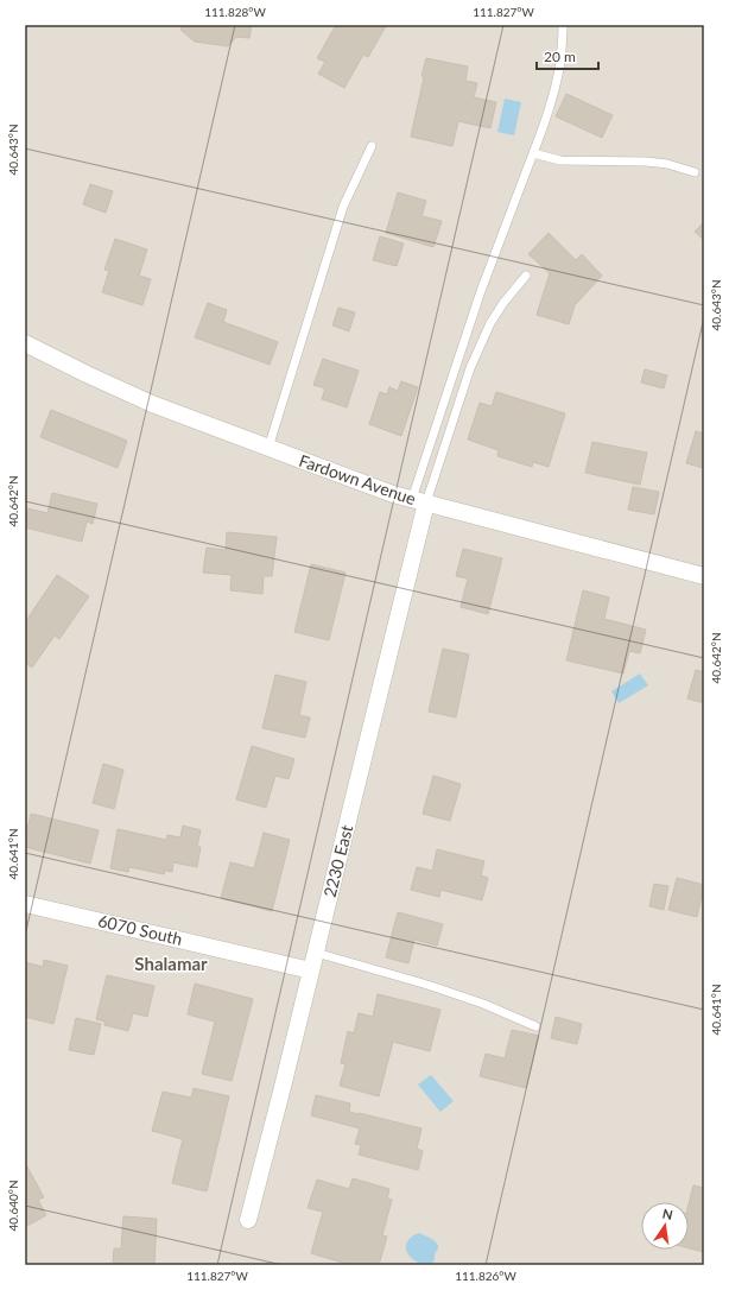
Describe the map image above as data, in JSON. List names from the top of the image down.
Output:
{
  "streets": {
    "street": ["Fardown Avenue", "2230 East", "6070 South"]
  },
  "crossings": [
    ["Fardown Avenue", "2230 East"],
    ["2230 East", "6070 South"]
  ],
  "districts": ["Shalamar"],
  "scale_bar": "20 m",
  "north": "top",
  "coordinates": [
    "111.828°W",
    "111.827°W",
    "40.643°N",
    "40.642°N",
    "40.641°N",
    "40.640°N",
    "111.826°W"
  ]
}
